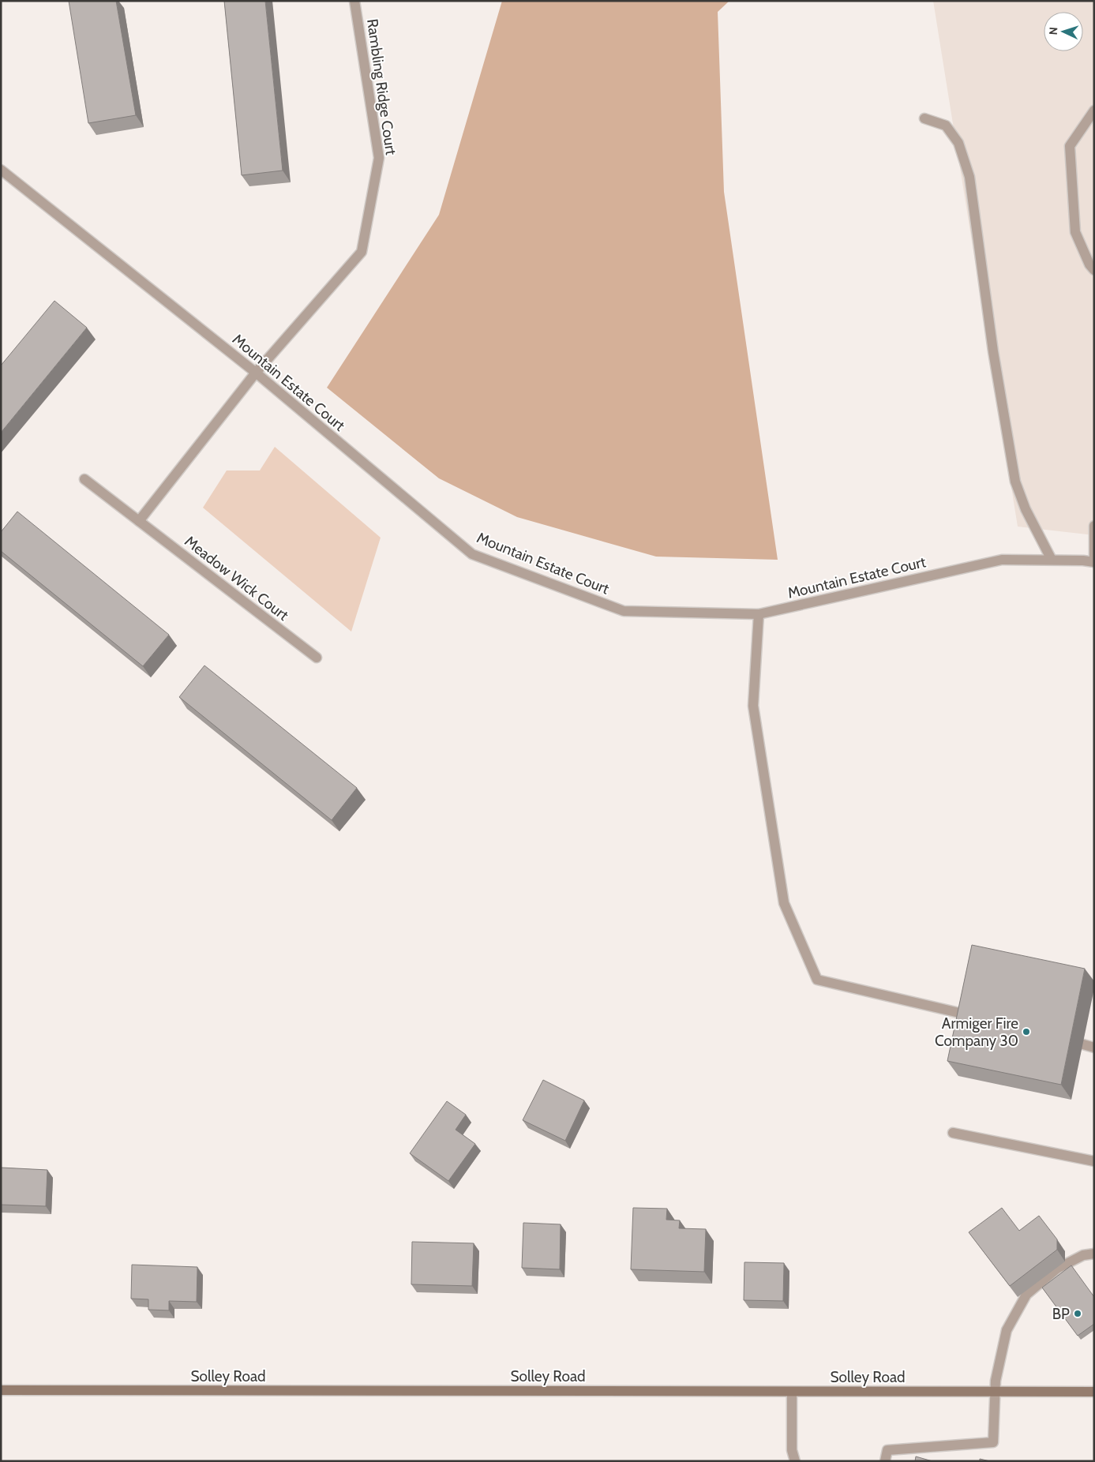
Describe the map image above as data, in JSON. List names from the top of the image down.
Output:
{
  "streets": {
    "main road": ["Solley Road"],
    "street": ["Rambling Ridge Court", "Mountain Estate Court", "Meadow Wick Court"]
  },
  "crossings": [
    ["Rambling Ridge Court", "Mountain Estate Court"]
  ],
  "places": ["Armiger Fire Company 30", "BP"],
  "north": "left"
}
